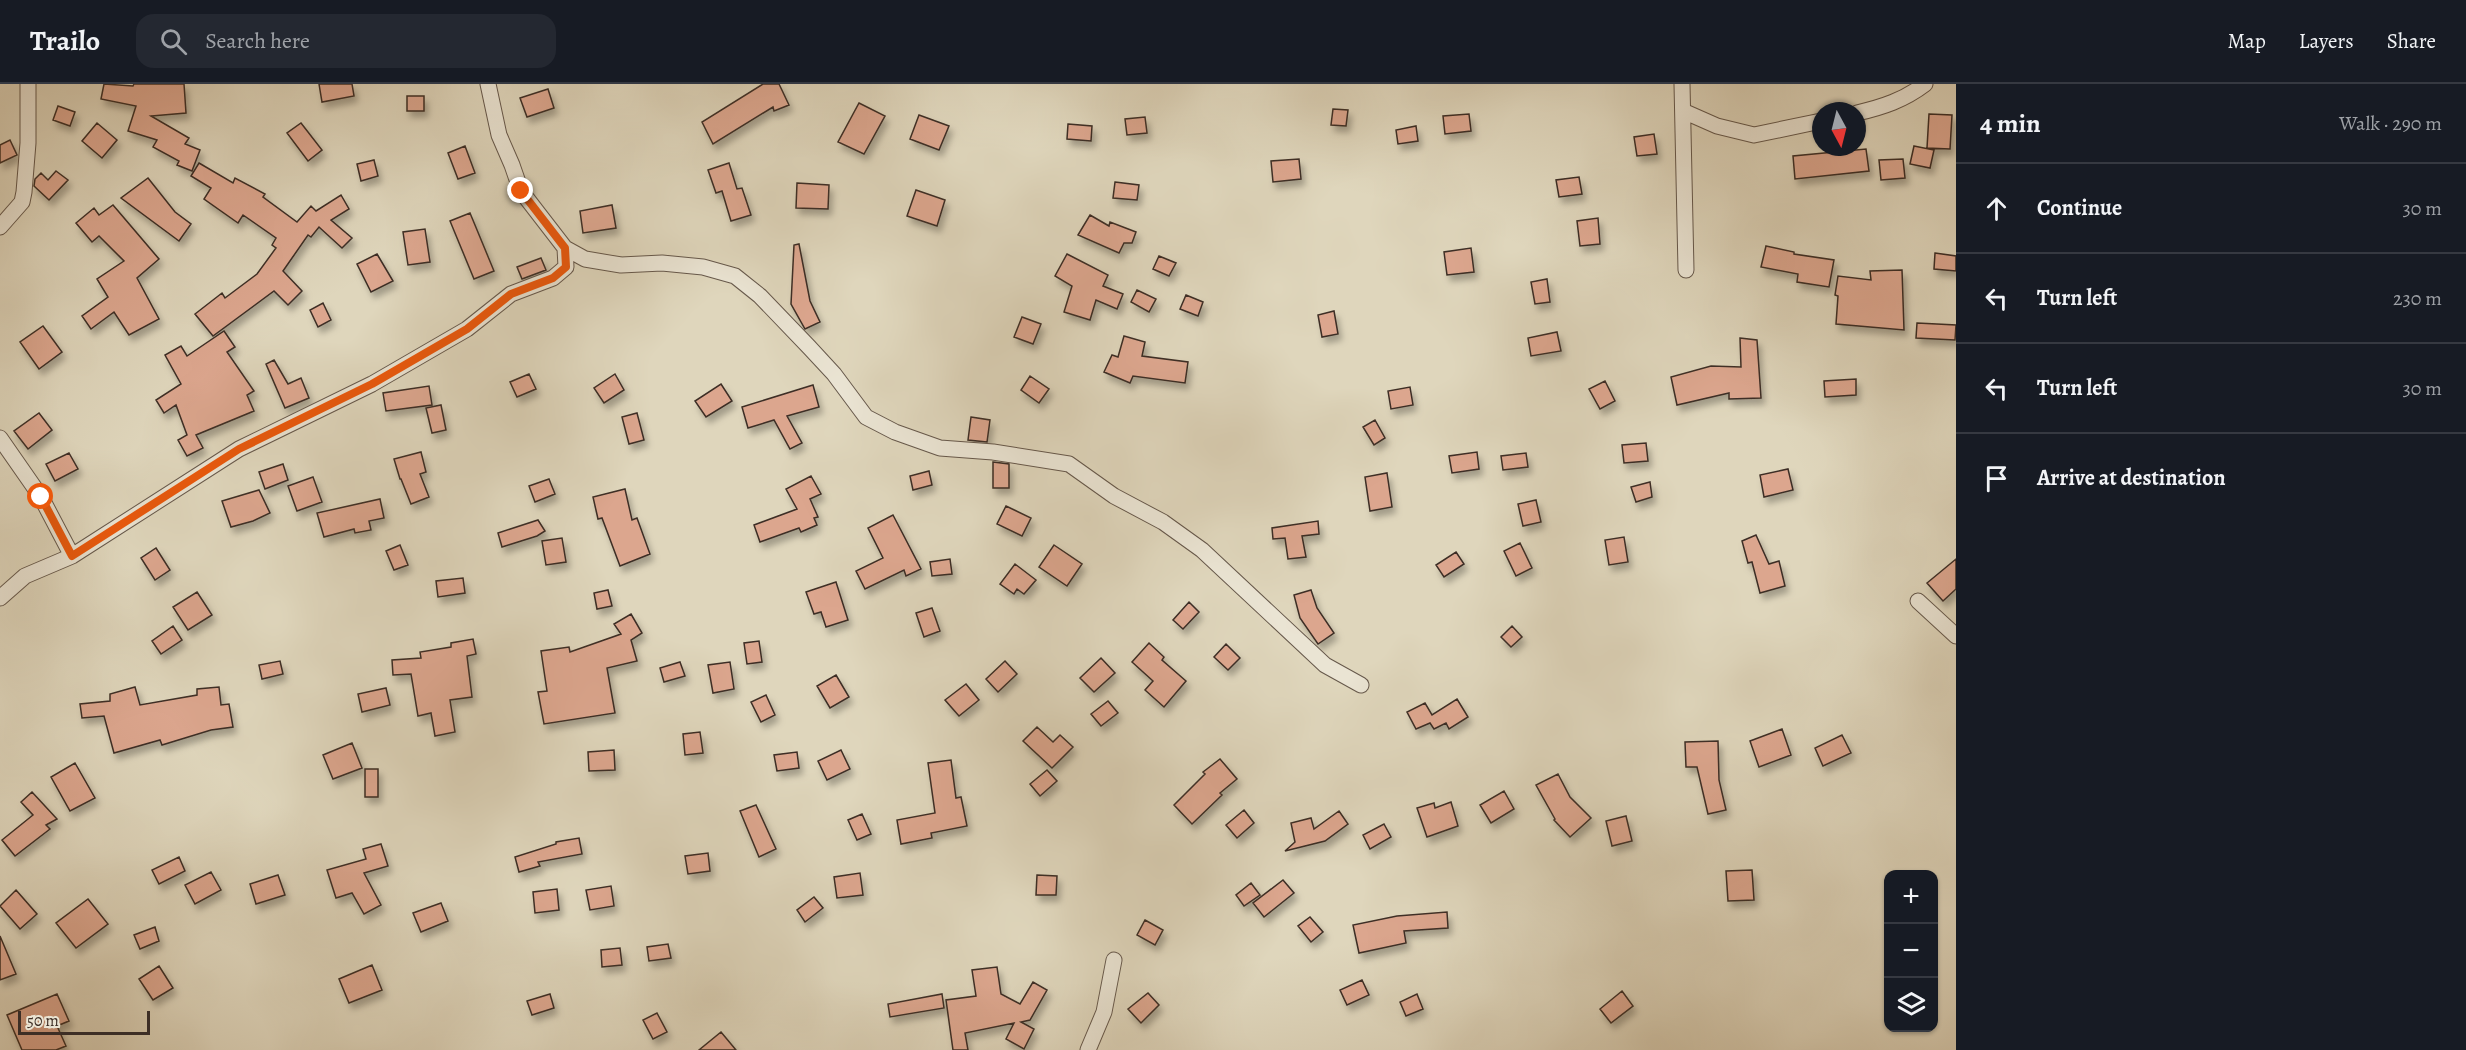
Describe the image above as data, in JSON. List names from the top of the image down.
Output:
{
  "scale_bar": "50 m",
  "north": "bottom",
  "page": {
    "header": "Trailo",
    "search": "Search here",
    "nav": ["Map", "Layers", "Share"],
    "heading": ["4 min", "Walk · 290 m"],
    "list": [
      ["Continue", "30 m"],
      ["Turn left", "230 m"],
      ["Turn left", "30 m"],
      "Arrive at destination"
    ],
    "map_buttons": ["+", "−"],
    "scale": "50 m"
  }
}
